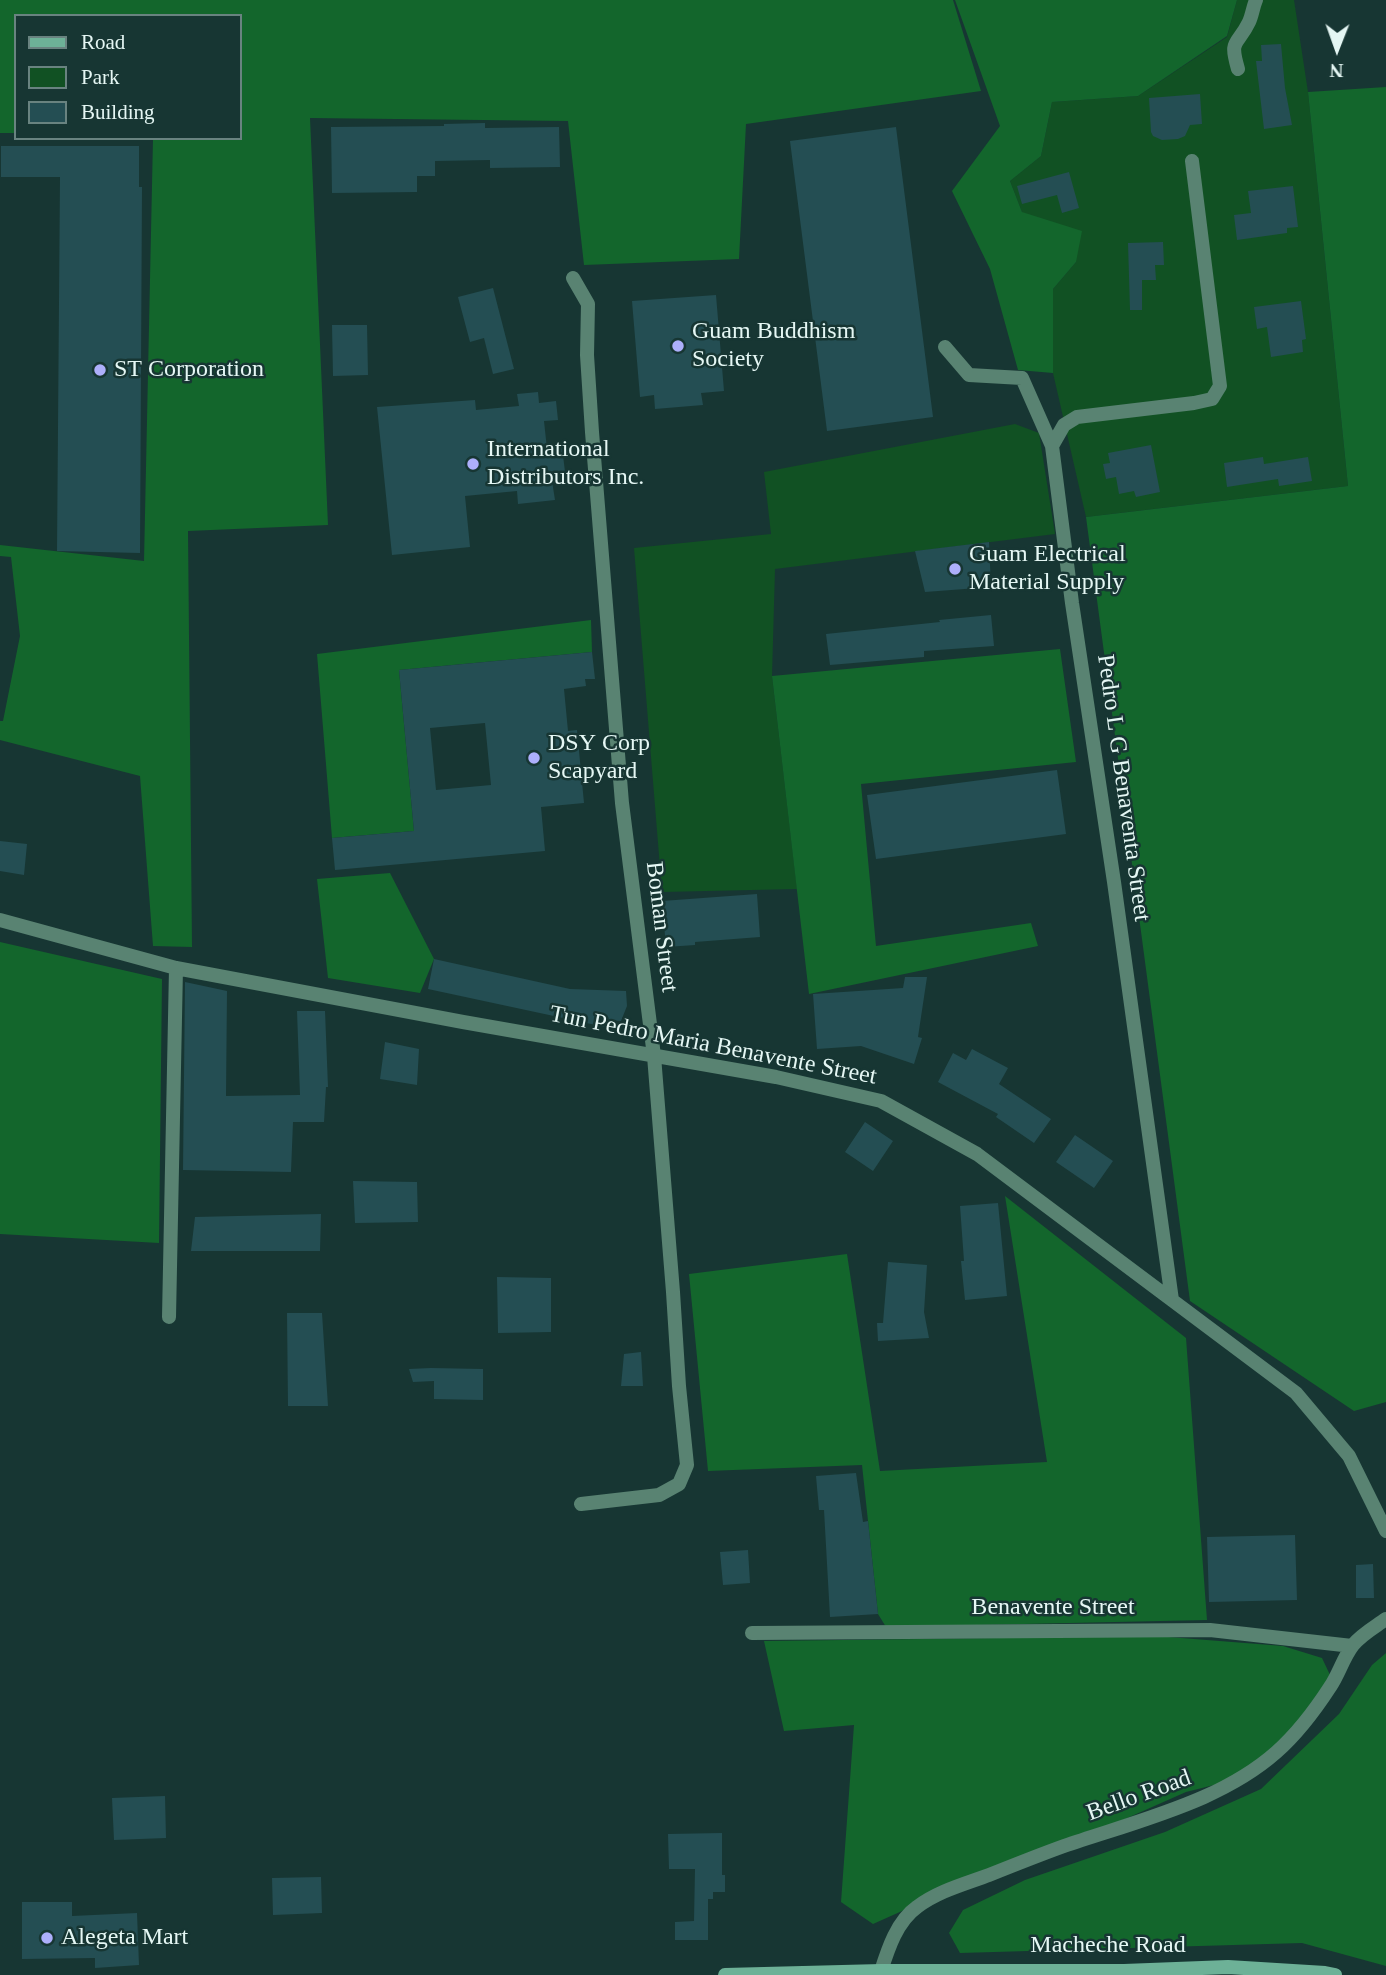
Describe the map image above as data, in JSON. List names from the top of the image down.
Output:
{
  "streets": {
    "main road": ["Macheche Road"],
    "street": [
      "Pedro L G Benaventa Street",
      "Boman Street",
      "Tun Pedro Maria Benavente Street",
      "Benavente Street",
      "Bello Road"
    ]
  },
  "crossings": [
    ["Pedro L G Benaventa Street", "Tun Pedro Maria Benavente Street"],
    ["Boman Street", "Tun Pedro Maria Benavente Street"],
    ["Benavente Street", "Bello Road"],
    ["Bello Road", "Macheche Road"]
  ],
  "places": [
    "Guam Buddhism Society",
    "ST Corporation",
    "International Distributors Inc.",
    "Guam Electrical Material Supply",
    "DSY Corp Scapyard",
    "Alegeta Mart"
  ],
  "legend": ["Road", "Park", "Building"],
  "north": "bottom"
}
